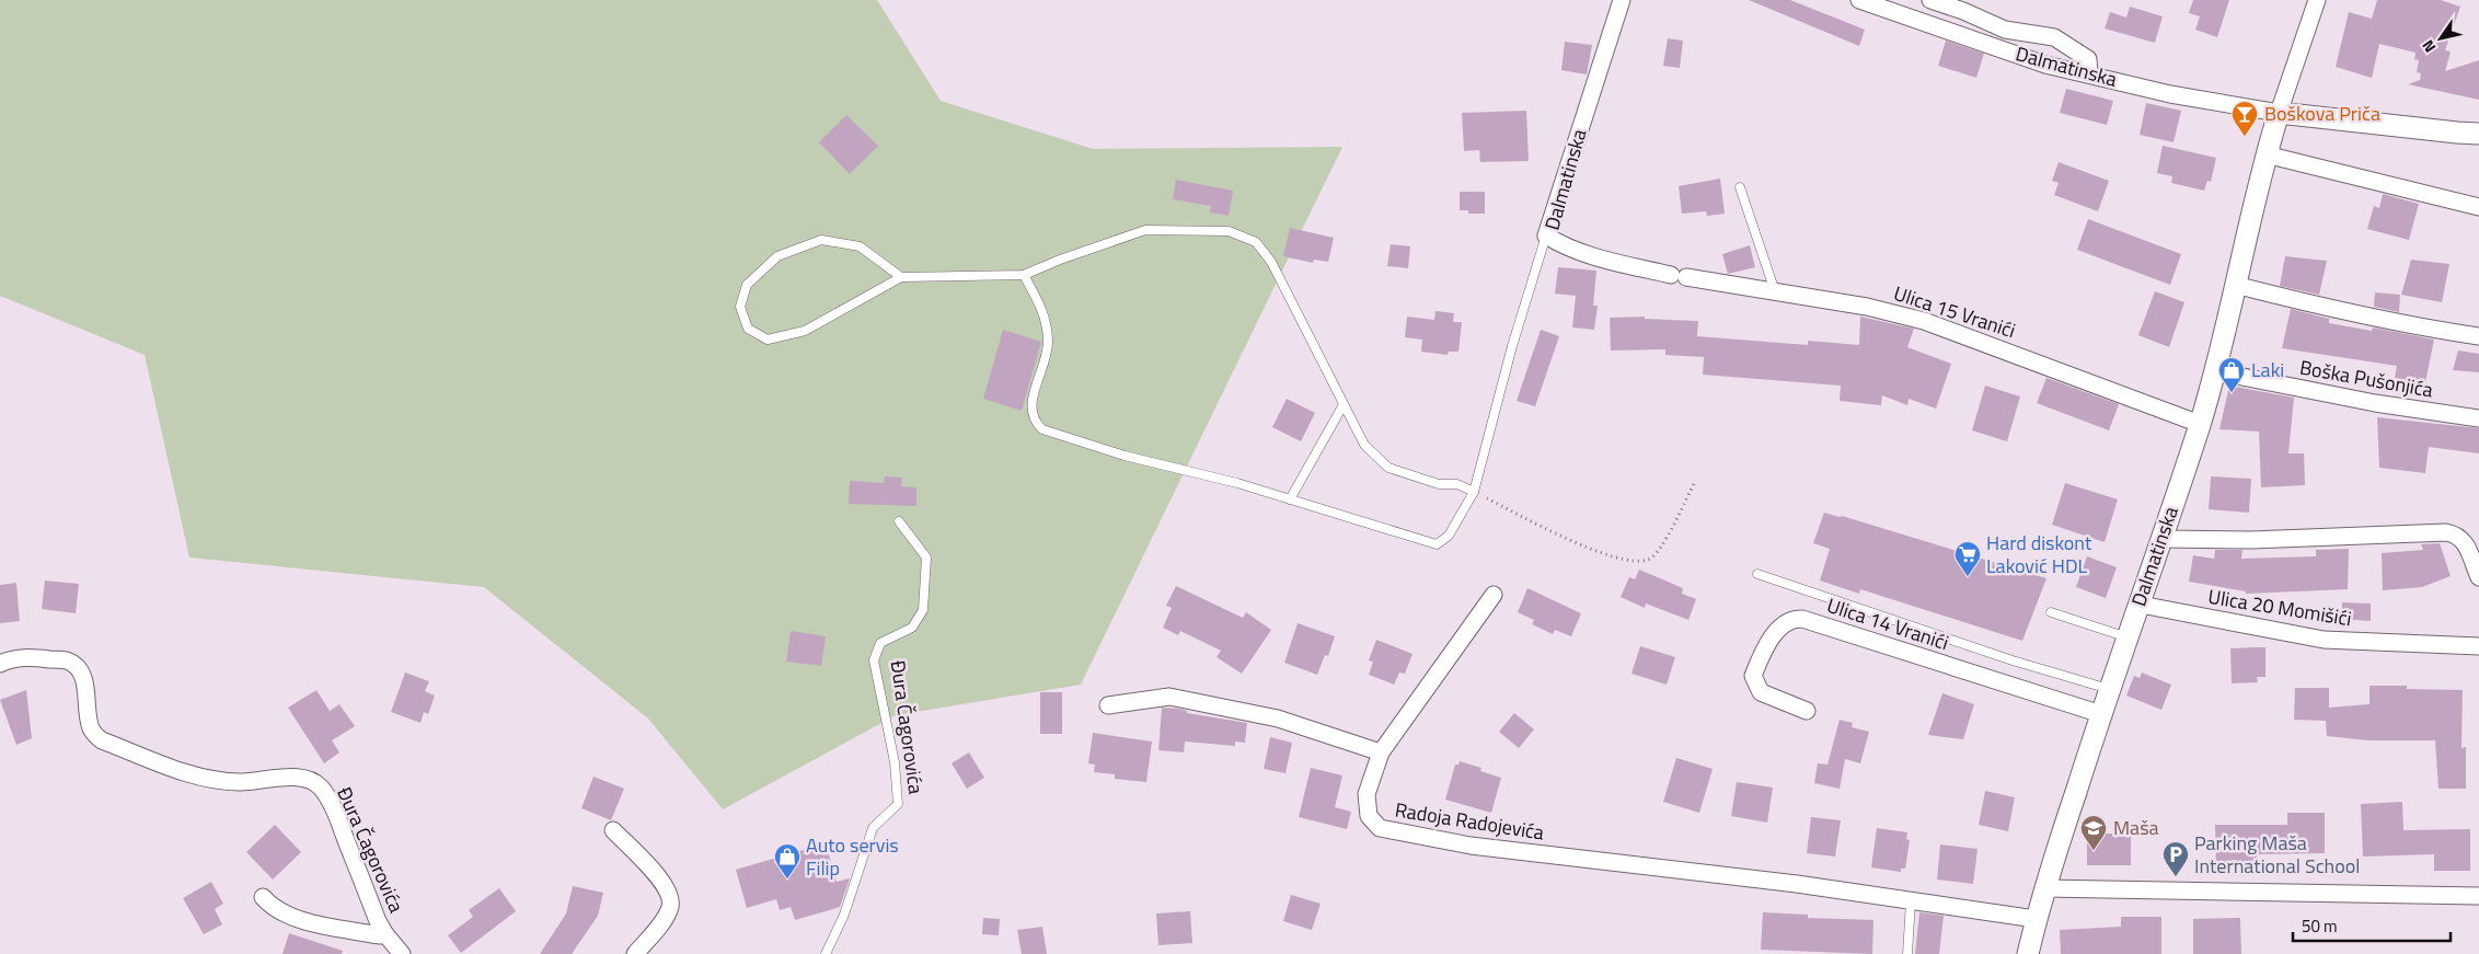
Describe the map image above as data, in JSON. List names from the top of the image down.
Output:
{
  "streets": {
    "street": [
      "Dalmatinska",
      "Ulica 15 Vranići",
      "Boška Pušonjića",
      "Ulica 20 Momišići",
      "Ulica 14 Vranići",
      "Đura Čagorovića",
      "Radoja Radojevića"
    ]
  },
  "crossings": [
    ["Dalmatinska", "Ulica 15 Vranići"],
    ["Dalmatinska", "Boška Pušonjića"],
    ["Dalmatinska", "Ulica 20 Momišići"],
    ["Dalmatinska", "Ulica 14 Vranići"],
    ["Dalmatinska", "Radoja Radojevića"]
  ],
  "places": {
    "bar": ["Boškova Priča"],
    "shop": ["Laki", "Auto servis Filip"],
    "supermarket": ["Hard diskont Laković HDL"],
    "school or university": ["Maša"],
    "parking": ["Parking Maša International School"]
  },
  "scale_bar": "50 m",
  "north": "bottom left"
}
